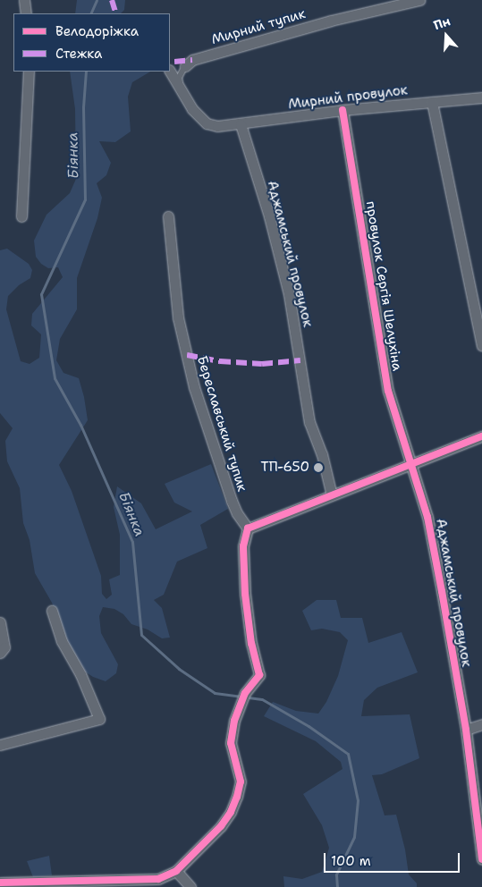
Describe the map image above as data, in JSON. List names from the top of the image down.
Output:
{
  "streets": {
    "street": [
      "Мирний тупик",
      "Мирний провулок",
      "Аджамський провулок",
      "провулок Сергія Шелухіна",
      "Береславський тупик"
    ]
  },
  "crossings": [
    ["Мирний провулок", "Аджамський провулок"],
    ["Мирний провулок", "провулок Сергія Шелухіна"],
    ["Аджамський провулок", "провулок Сергія Шелухіна"]
  ],
  "water": ["Біянка"],
  "places": ["ТП-650"],
  "legend": ["Велодоріжка", "Стежка"],
  "scale_bar": "100 m",
  "north": "top"
}
